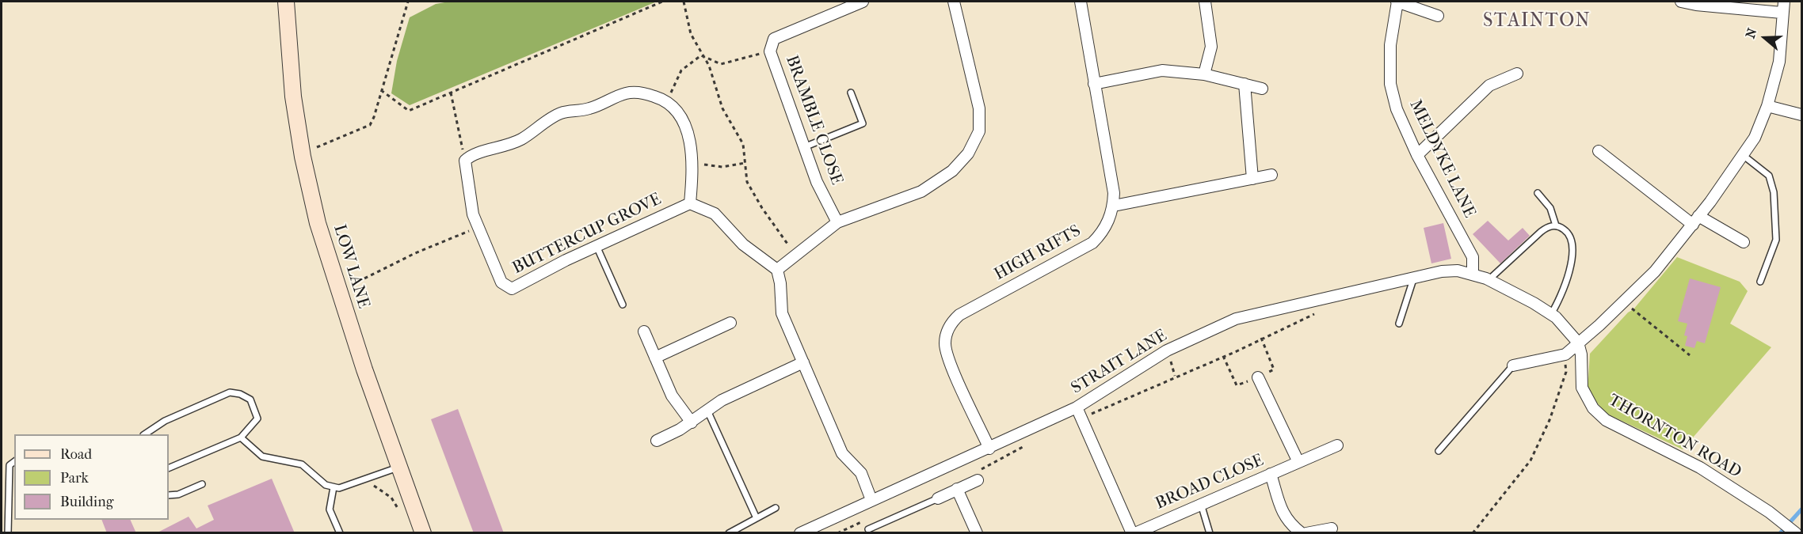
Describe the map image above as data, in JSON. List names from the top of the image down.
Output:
{
  "streets": {
    "main road": ["LOW LANE"],
    "street": [
      "BRAMBLE CLOSE",
      "MELDYKE LANE",
      "BUTTERCUP GROVE",
      "HIGH RIFTS",
      "STRAIT LANE",
      "THORNTON ROAD",
      "BROAD CLOSE"
    ]
  },
  "crossings": [
    ["MELDYKE LANE", "STRAIT LANE"],
    ["HIGH RIFTS", "STRAIT LANE"],
    ["STRAIT LANE", "THORNTON ROAD"]
  ],
  "districts": ["STAINTON"],
  "legend": ["Road", "Park", "Building"],
  "north": "left"
}
